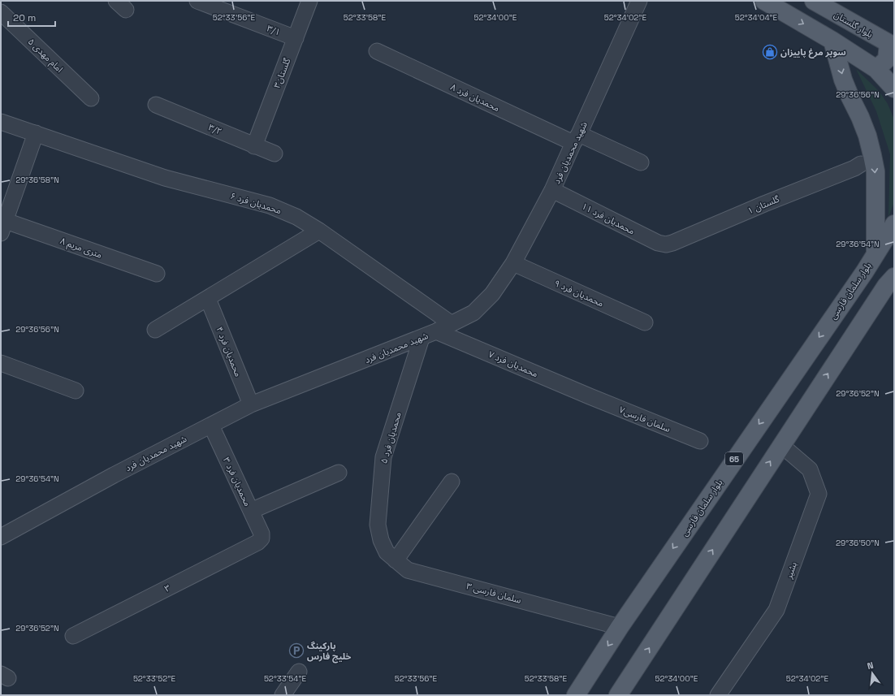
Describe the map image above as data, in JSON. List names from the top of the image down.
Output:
{
  "streets": {
    "main road": ["بلوار گلستان", "بلوار سلمان فارسی", "65"],
    "street": [
      "۳/۱",
      "۵ امام مهدی",
      "گلستان۳",
      "۸ محمدیان فرد",
      "۳/۲",
      "شهید محمدیان فرد",
      "۶ محمدیان فرد",
      "۱ گلستان",
      "۱۱ محمدیان فرد",
      "۸ متری مریم",
      "۹ محمدیان فرد",
      "۴ محمدیان فرد",
      "۷ محمدیان فرد",
      "سلمان فارسی۷",
      "۵ محمدیان فرد",
      "۳ محمدیان فرد",
      "بشیر",
      "۳",
      "۳ سلمان فارسی"
    ]
  },
  "crossings": [
    ["۳/۱", "گلستان۳"],
    ["گلستان۳", "۳/۲"],
    ["۸ محمدیان فرد", "شهید محمدیان فرد"],
    ["شهید محمدیان فرد", "۶ محمدیان فرد"],
    ["شهید محمدیان فرد", "۱۱ محمدیان فرد"],
    ["شهید محمدیان فرد", "۹ محمدیان فرد"],
    ["شهید محمدیان فرد", "۴ محمدیان فرد"],
    ["شهید محمدیان فرد", "۷ محمدیان فرد"],
    ["شهید محمدیان فرد", "۵ محمدیان فرد"],
    ["شهید محمدیان فرد", "۳ محمدیان فرد"],
    ["۱ گلستان", "۱۱ محمدیان فرد"],
    ["بلوار سلمان فارسی", "۳ سلمان فارسی"],
    ["۷ محمدیان فرد", "سلمان فارسی۷"],
    ["۵ محمدیان فرد", "۳ سلمان فارسی"],
    ["۳ محمدیان فرد", "۳"]
  ],
  "places": {
    "shop": ["سوپر مرغ پاییزان"],
    "parking": ["پارکینگ خلیج فارس"]
  },
  "scale_bar": "20 m",
  "north": "top",
  "coordinates": [
    "52°33'56\"E",
    "52°33'58\"E",
    "52°34'00\"E",
    "52°34'02\"E",
    "52°34'04\"E",
    "29°36'56\"N",
    "29°36'58\"N",
    "29°36'54\"N",
    "29°36'52\"N",
    "29°36'50\"N",
    "52°33'52\"E",
    "52°33'54\"E"
  ]
}
